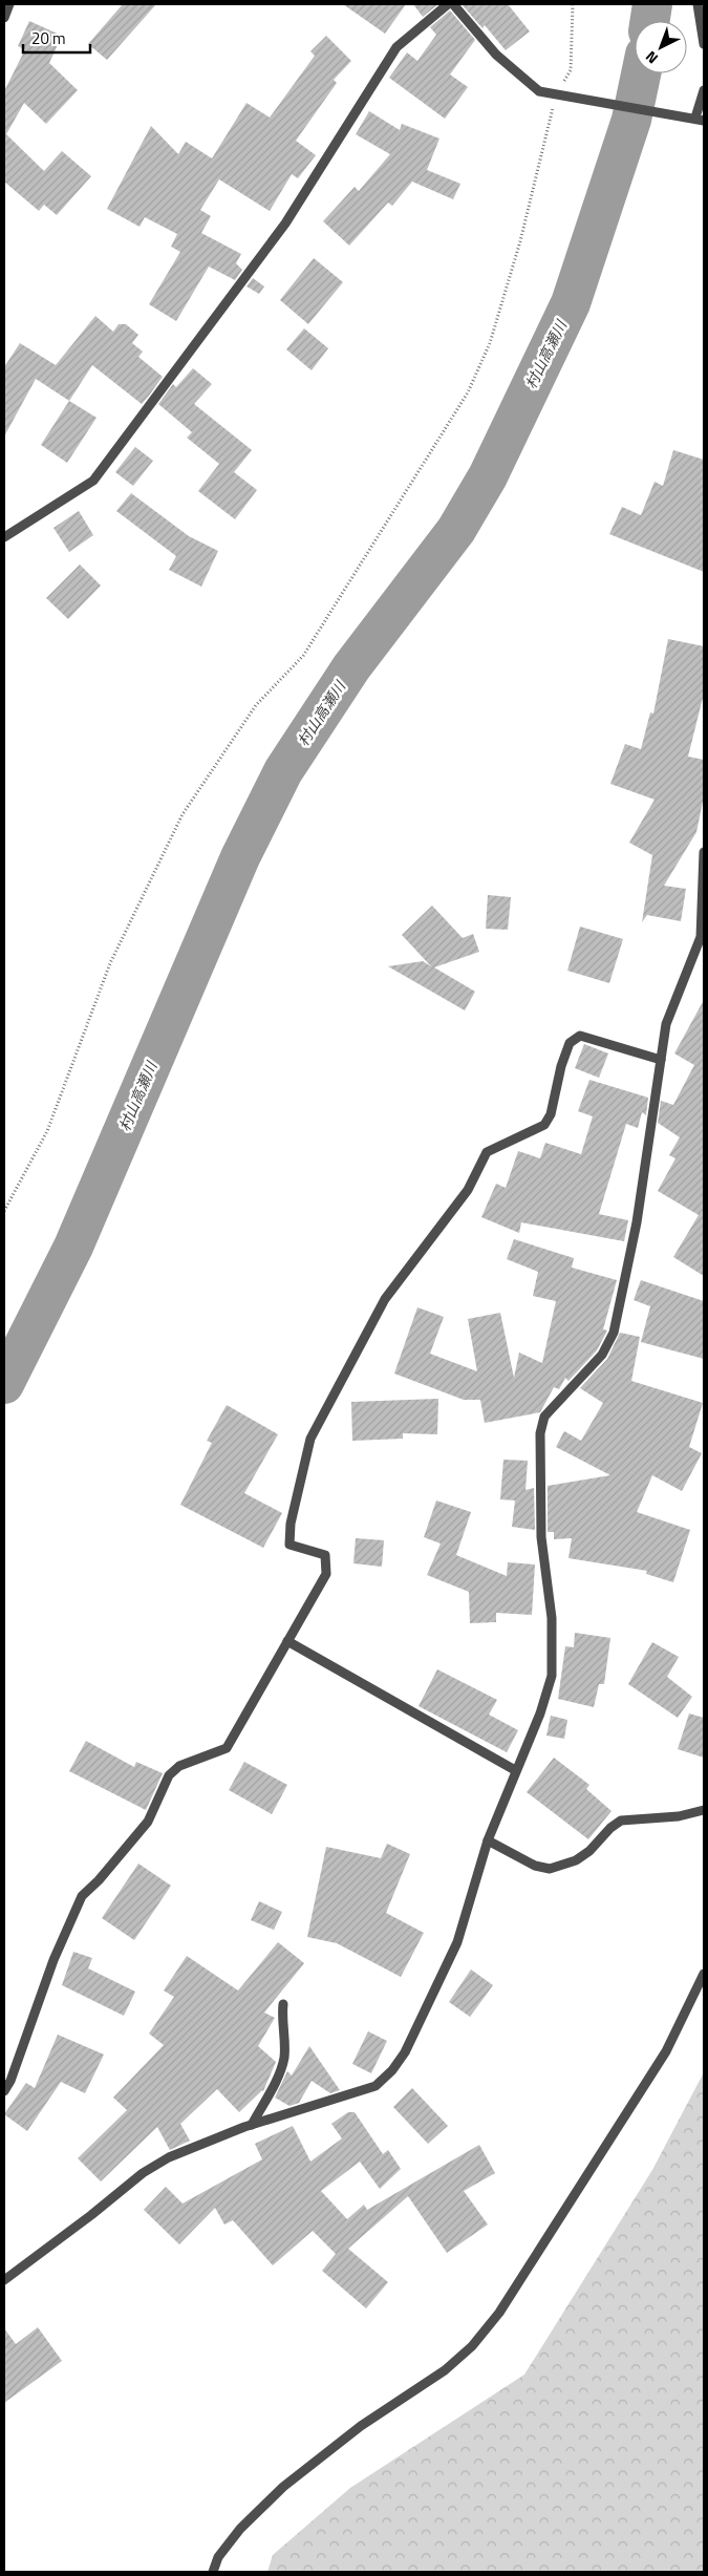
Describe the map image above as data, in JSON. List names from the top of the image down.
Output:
{
  "water": ["村山高瀬川"],
  "scale_bar": "20 m",
  "north": "bottom left"
}
